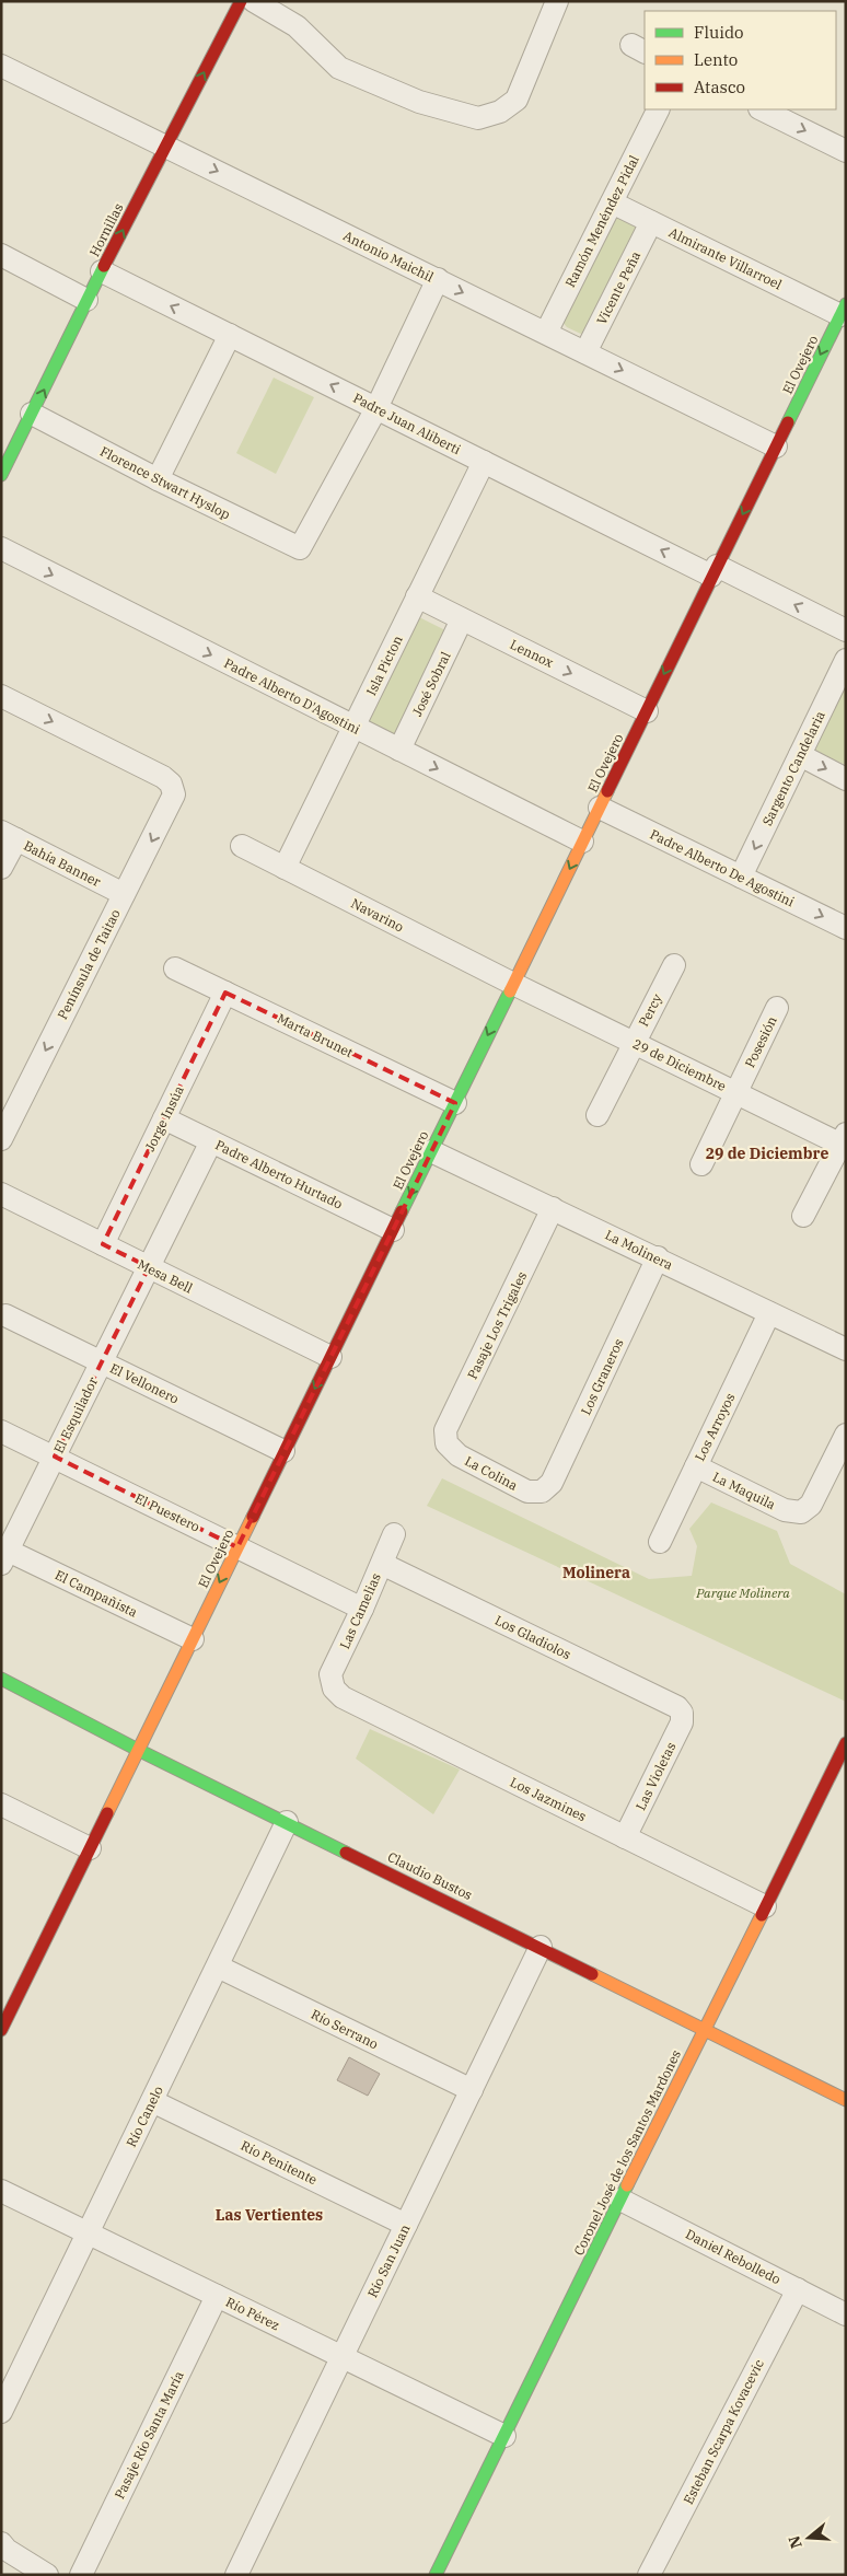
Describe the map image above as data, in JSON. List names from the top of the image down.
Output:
{
  "streets": {
    "street": [
      "Ramón Menéndez Pidal",
      "Hornillas",
      "Antonio Maichil",
      "Almirante Villarroel",
      "Vicente Peña",
      "El Ovejero",
      "Padre Juan Aliberti",
      "Florence Stwart Hyslop",
      "Lennox",
      "Isla Picton",
      "José Sobral",
      "Padre Alberto D'Agostini",
      "Sargento Candelaria",
      "Bahía Banner",
      "Padre Alberto De Agostini",
      "Navarino",
      "Península de Taitao",
      "Percy",
      "Marta Brunet",
      "Posesión",
      "29 de Diciembre",
      "Jorge Insúa",
      "Padre Alberto Hurtado",
      "La Molinera",
      "Mesa Bell",
      "Pasaje Los Trigales",
      "Los Graneros",
      "El Vellonero",
      "El Esquilador",
      "Los Arroyos",
      "La Colina",
      "La Maquila",
      "El Puestero",
      "El Campañista",
      "Las Camelias",
      "Los Gladiolos",
      "Las Violetas",
      "Los Jazmines",
      "Claudio Bustos",
      "Río Serrano",
      "Río Canelo",
      "Coronel José de los Santos Mardones",
      "Río Penitente",
      "Daniel Rebolledo",
      "Río San Juan",
      "Río Pérez",
      "Esteban Scarpa Kovacevic",
      "Pasaje Río Santa María"
    ]
  },
  "crossings": [
    ["Ramón Menéndez Pidal", "Antonio Maichil"],
    ["Ramón Menéndez Pidal", "Almirante Villarroel"],
    ["Hornillas", "Antonio Maichil"],
    ["Hornillas", "Padre Juan Aliberti"],
    ["Hornillas", "Florence Stwart Hyslop"],
    ["Antonio Maichil", "Vicente Peña"],
    ["Antonio Maichil", "El Ovejero"],
    ["Almirante Villarroel", "Vicente Peña"],
    ["Almirante Villarroel", "El Ovejero"],
    ["El Ovejero", "Padre Juan Aliberti"],
    ["El Ovejero", "Lennox"],
    ["El Ovejero", "Padre Alberto D'Agostini"],
    ["El Ovejero", "Padre Alberto De Agostini"],
    ["El Ovejero", "Navarino"],
    ["El Ovejero", "Marta Brunet"],
    ["El Ovejero", "29 de Diciembre"],
    ["El Ovejero", "Padre Alberto Hurtado"],
    ["El Ovejero", "La Molinera"],
    ["El Ovejero", "Mesa Bell"],
    ["El Ovejero", "El Vellonero"],
    ["El Ovejero", "El Puestero"],
    ["El Ovejero", "El Campañista"],
    ["El Ovejero", "Claudio Bustos"],
    ["Padre Juan Aliberti", "Florence Stwart Hyslop"],
    ["Padre Juan Aliberti", "Isla Picton"],
    ["Lennox", "Isla Picton"],
    ["Lennox", "José Sobral"],
    ["Isla Picton", "Padre Alberto D'Agostini"],
    ["Isla Picton", "Navarino"],
    ["José Sobral", "Padre Alberto D'Agostini"],
    ["Sargento Candelaria", "Padre Alberto De Agostini"],
    ["Bahía Banner", "Península de Taitao"],
    ["Navarino", "29 de Diciembre"],
    ["Percy", "29 de Diciembre"],
    ["Marta Brunet", "Jorge Insúa"],
    ["Posesión", "29 de Diciembre"],
    ["Jorge Insúa", "Padre Alberto Hurtado"],
    ["Jorge Insúa", "Mesa Bell"],
    ["Padre Alberto Hurtado", "El Esquilador"],
    ["La Molinera", "Pasaje Los Trigales"],
    ["La Molinera", "Los Graneros"],
    ["La Molinera", "Los Arroyos"],
    ["Mesa Bell", "El Esquilador"],
    ["Pasaje Los Trigales", "La Colina"],
    ["Los Graneros", "La Colina"],
    ["El Vellonero", "El Esquilador"],
    ["El Esquilador", "El Puestero"],
    ["El Esquilador", "El Campañista"],
    ["Los Arroyos", "La Maquila"],
    ["El Puestero", "Las Camelias"],
    ["Las Camelias", "Los Gladiolos"],
    ["Las Camelias", "Los Jazmines"],
    ["Los Gladiolos", "Las Violetas"],
    ["Las Violetas", "Los Jazmines"],
    ["Los Jazmines", "Coronel José de los Santos Mardones"],
    ["Claudio Bustos", "Río Canelo"],
    ["Claudio Bustos", "Coronel José de los Santos Mardones"],
    ["Claudio Bustos", "Río San Juan"],
    ["Río Serrano", "Río Canelo"],
    ["Río Serrano", "Río San Juan"],
    ["Río Canelo", "Río Penitente"],
    ["Río Canelo", "Río Pérez"],
    ["Coronel José de los Santos Mardones", "Daniel Rebolledo"],
    ["Coronel José de los Santos Mardones", "Río Pérez"],
    ["Río Penitente", "Río San Juan"],
    ["Daniel Rebolledo", "Esteban Scarpa Kovacevic"],
    ["Río San Juan", "Río Pérez"],
    ["Río Pérez", "Pasaje Río Santa María"]
  ],
  "one_way": [
    "Hornillas",
    "Antonio Maichil",
    "El Ovejero",
    "Padre Juan Aliberti",
    "Lennox",
    "Padre Alberto D'Agostini",
    "Sargento Candelaria"
  ],
  "districts": ["29 de Diciembre", "Molinera", "Las Vertientes"],
  "parks": ["Parque Molinera"],
  "legend": ["Fluido", "Lento", "Atasco"],
  "north": "left"
}
